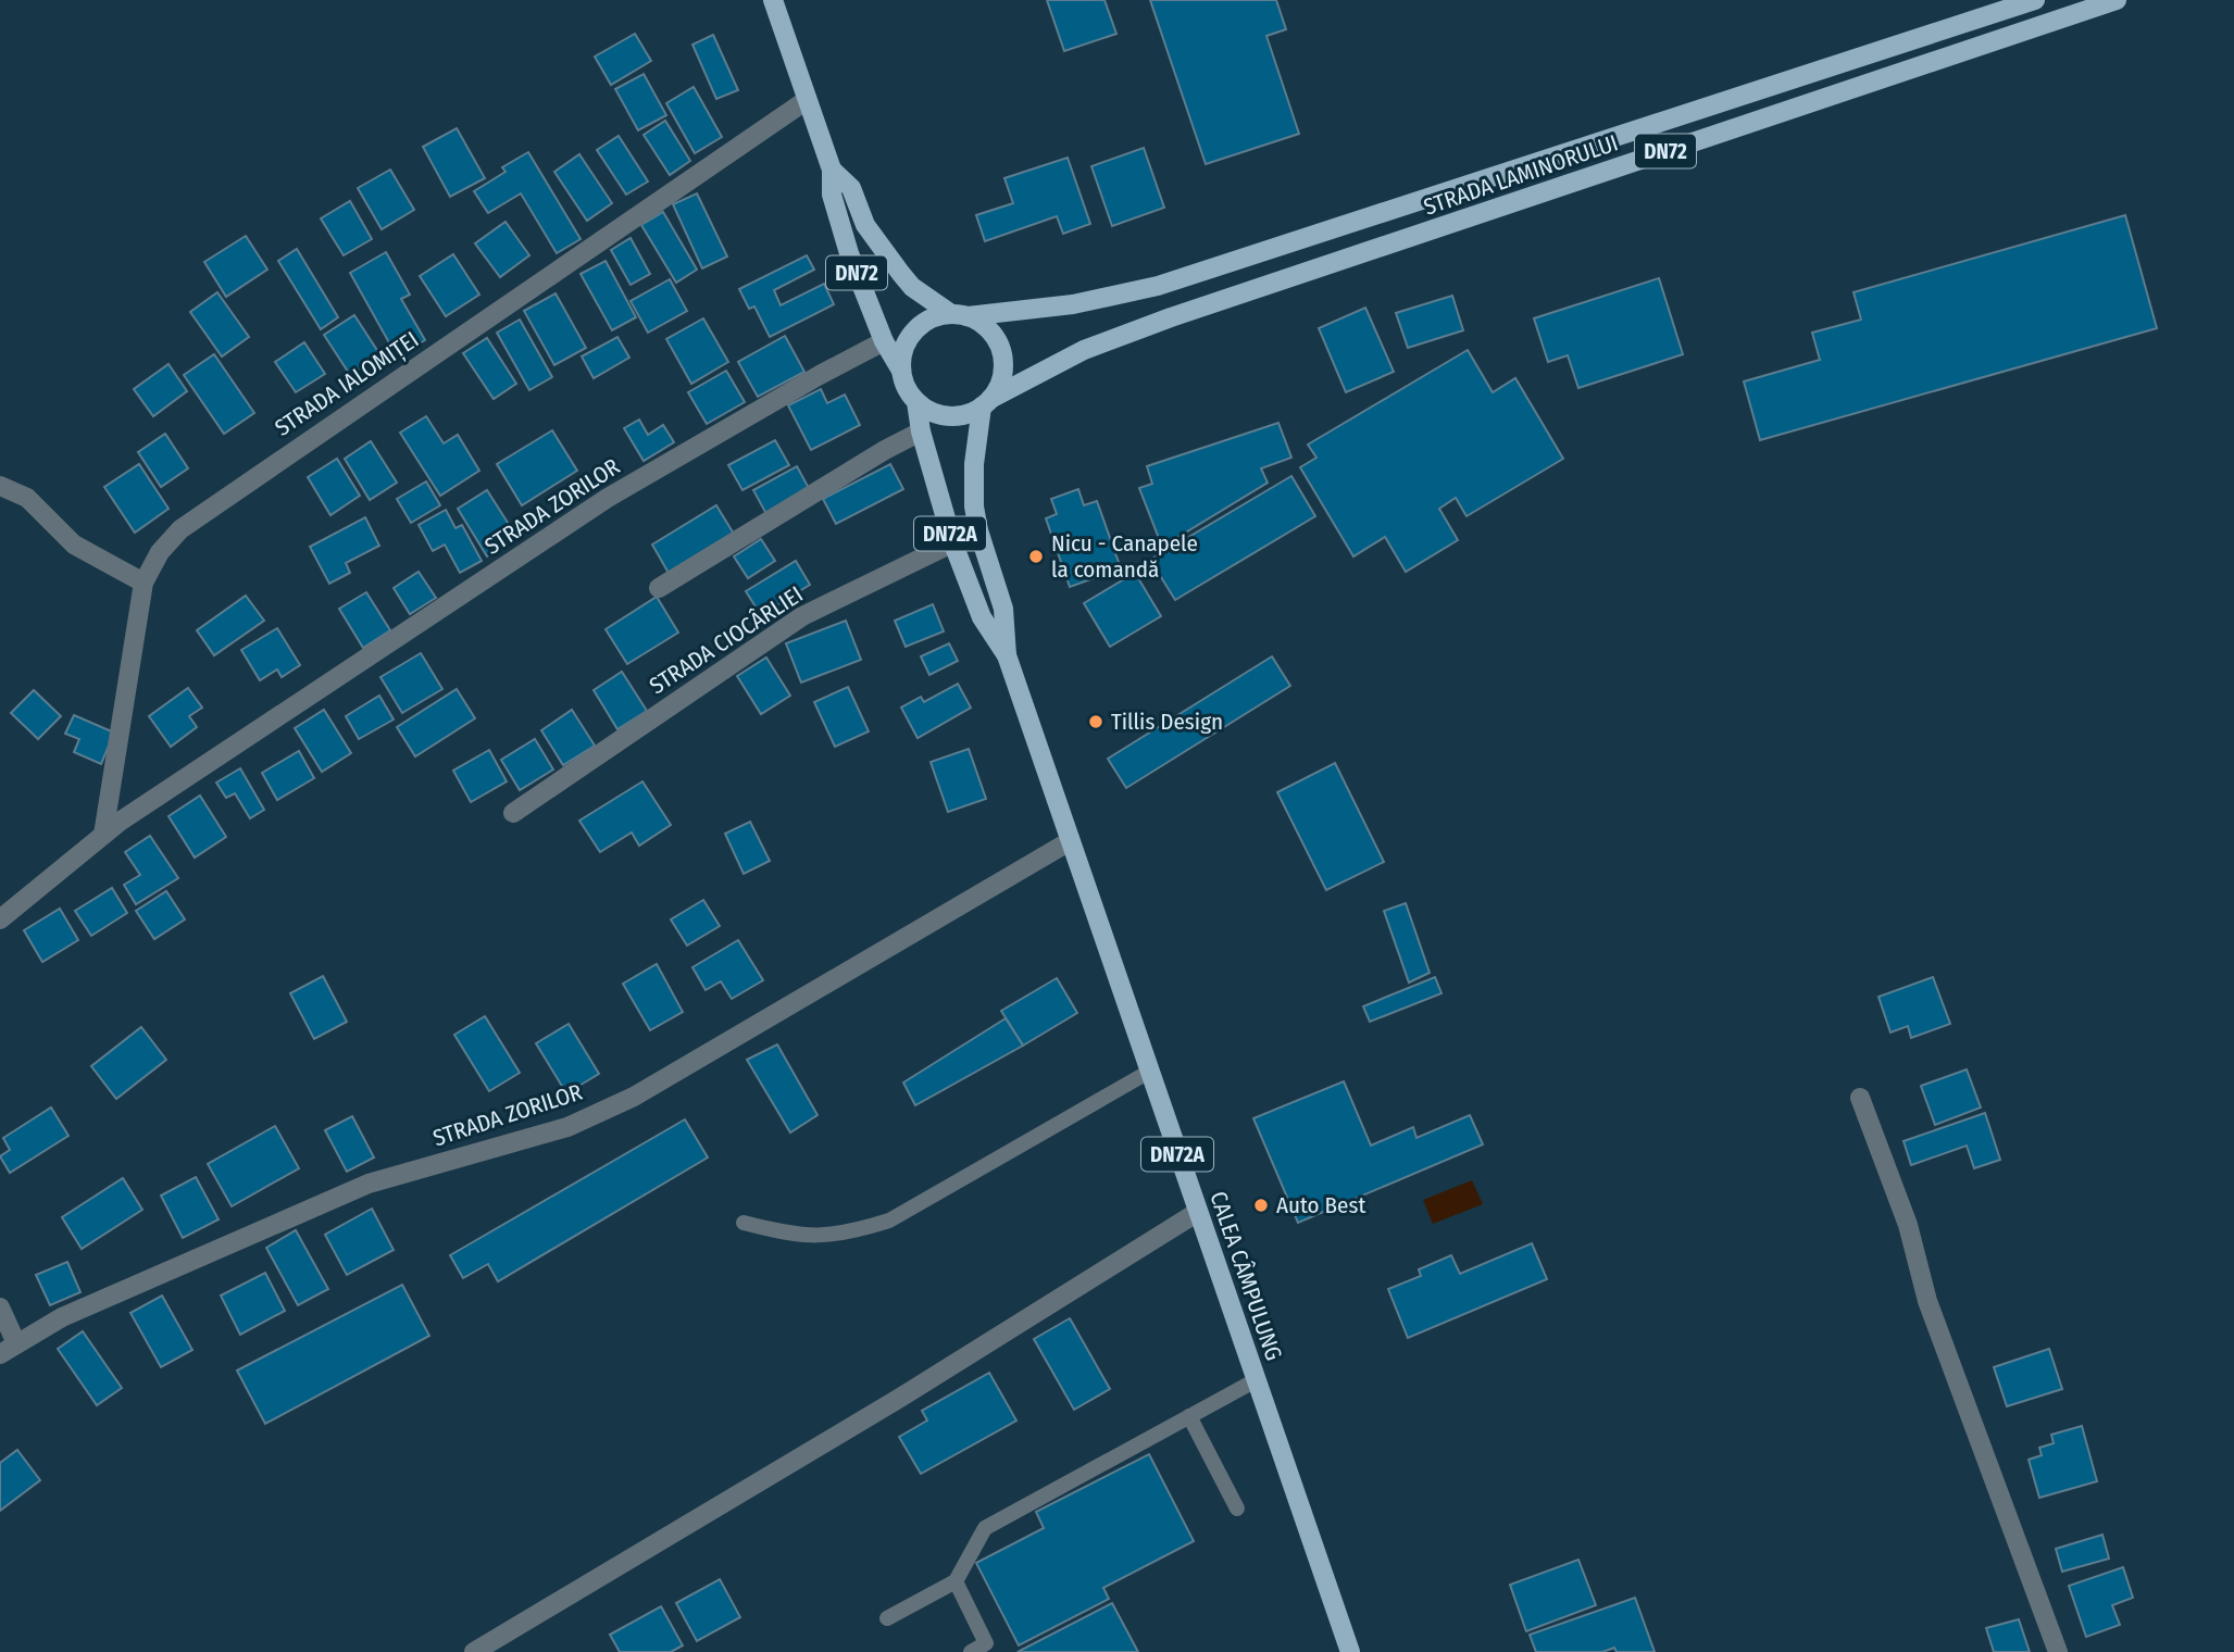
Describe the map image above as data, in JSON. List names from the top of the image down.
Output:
{
  "streets": {
    "main road": [
      "DN72",
      "STRADA LAMINORULUI",
      "DN72A",
      "CALEA CÂMPULUNG"
    ],
    "street": ["STRADA IALOMIȚEI", "STRADA ZORILOR", "STRADA CIOCÂRLIEI"]
  },
  "crossings": [
    ["DN72", "STRADA LAMINORULUI"],
    ["DN72", "CALEA CÂMPULUNG"],
    ["STRADA LAMINORULUI", "CALEA CÂMPULUNG"],
    ["STRADA IALOMIȚEI", "STRADA ZORILOR"],
    ["STRADA IALOMIȚEI", "CALEA CÂMPULUNG"],
    ["STRADA ZORILOR", "CALEA CÂMPULUNG"],
    ["STRADA CIOCÂRLIEI", "CALEA CÂMPULUNG"]
  ],
  "places": ["Nicu - Canapele la comandă", "Tillis Design", "Auto Best"]
}
